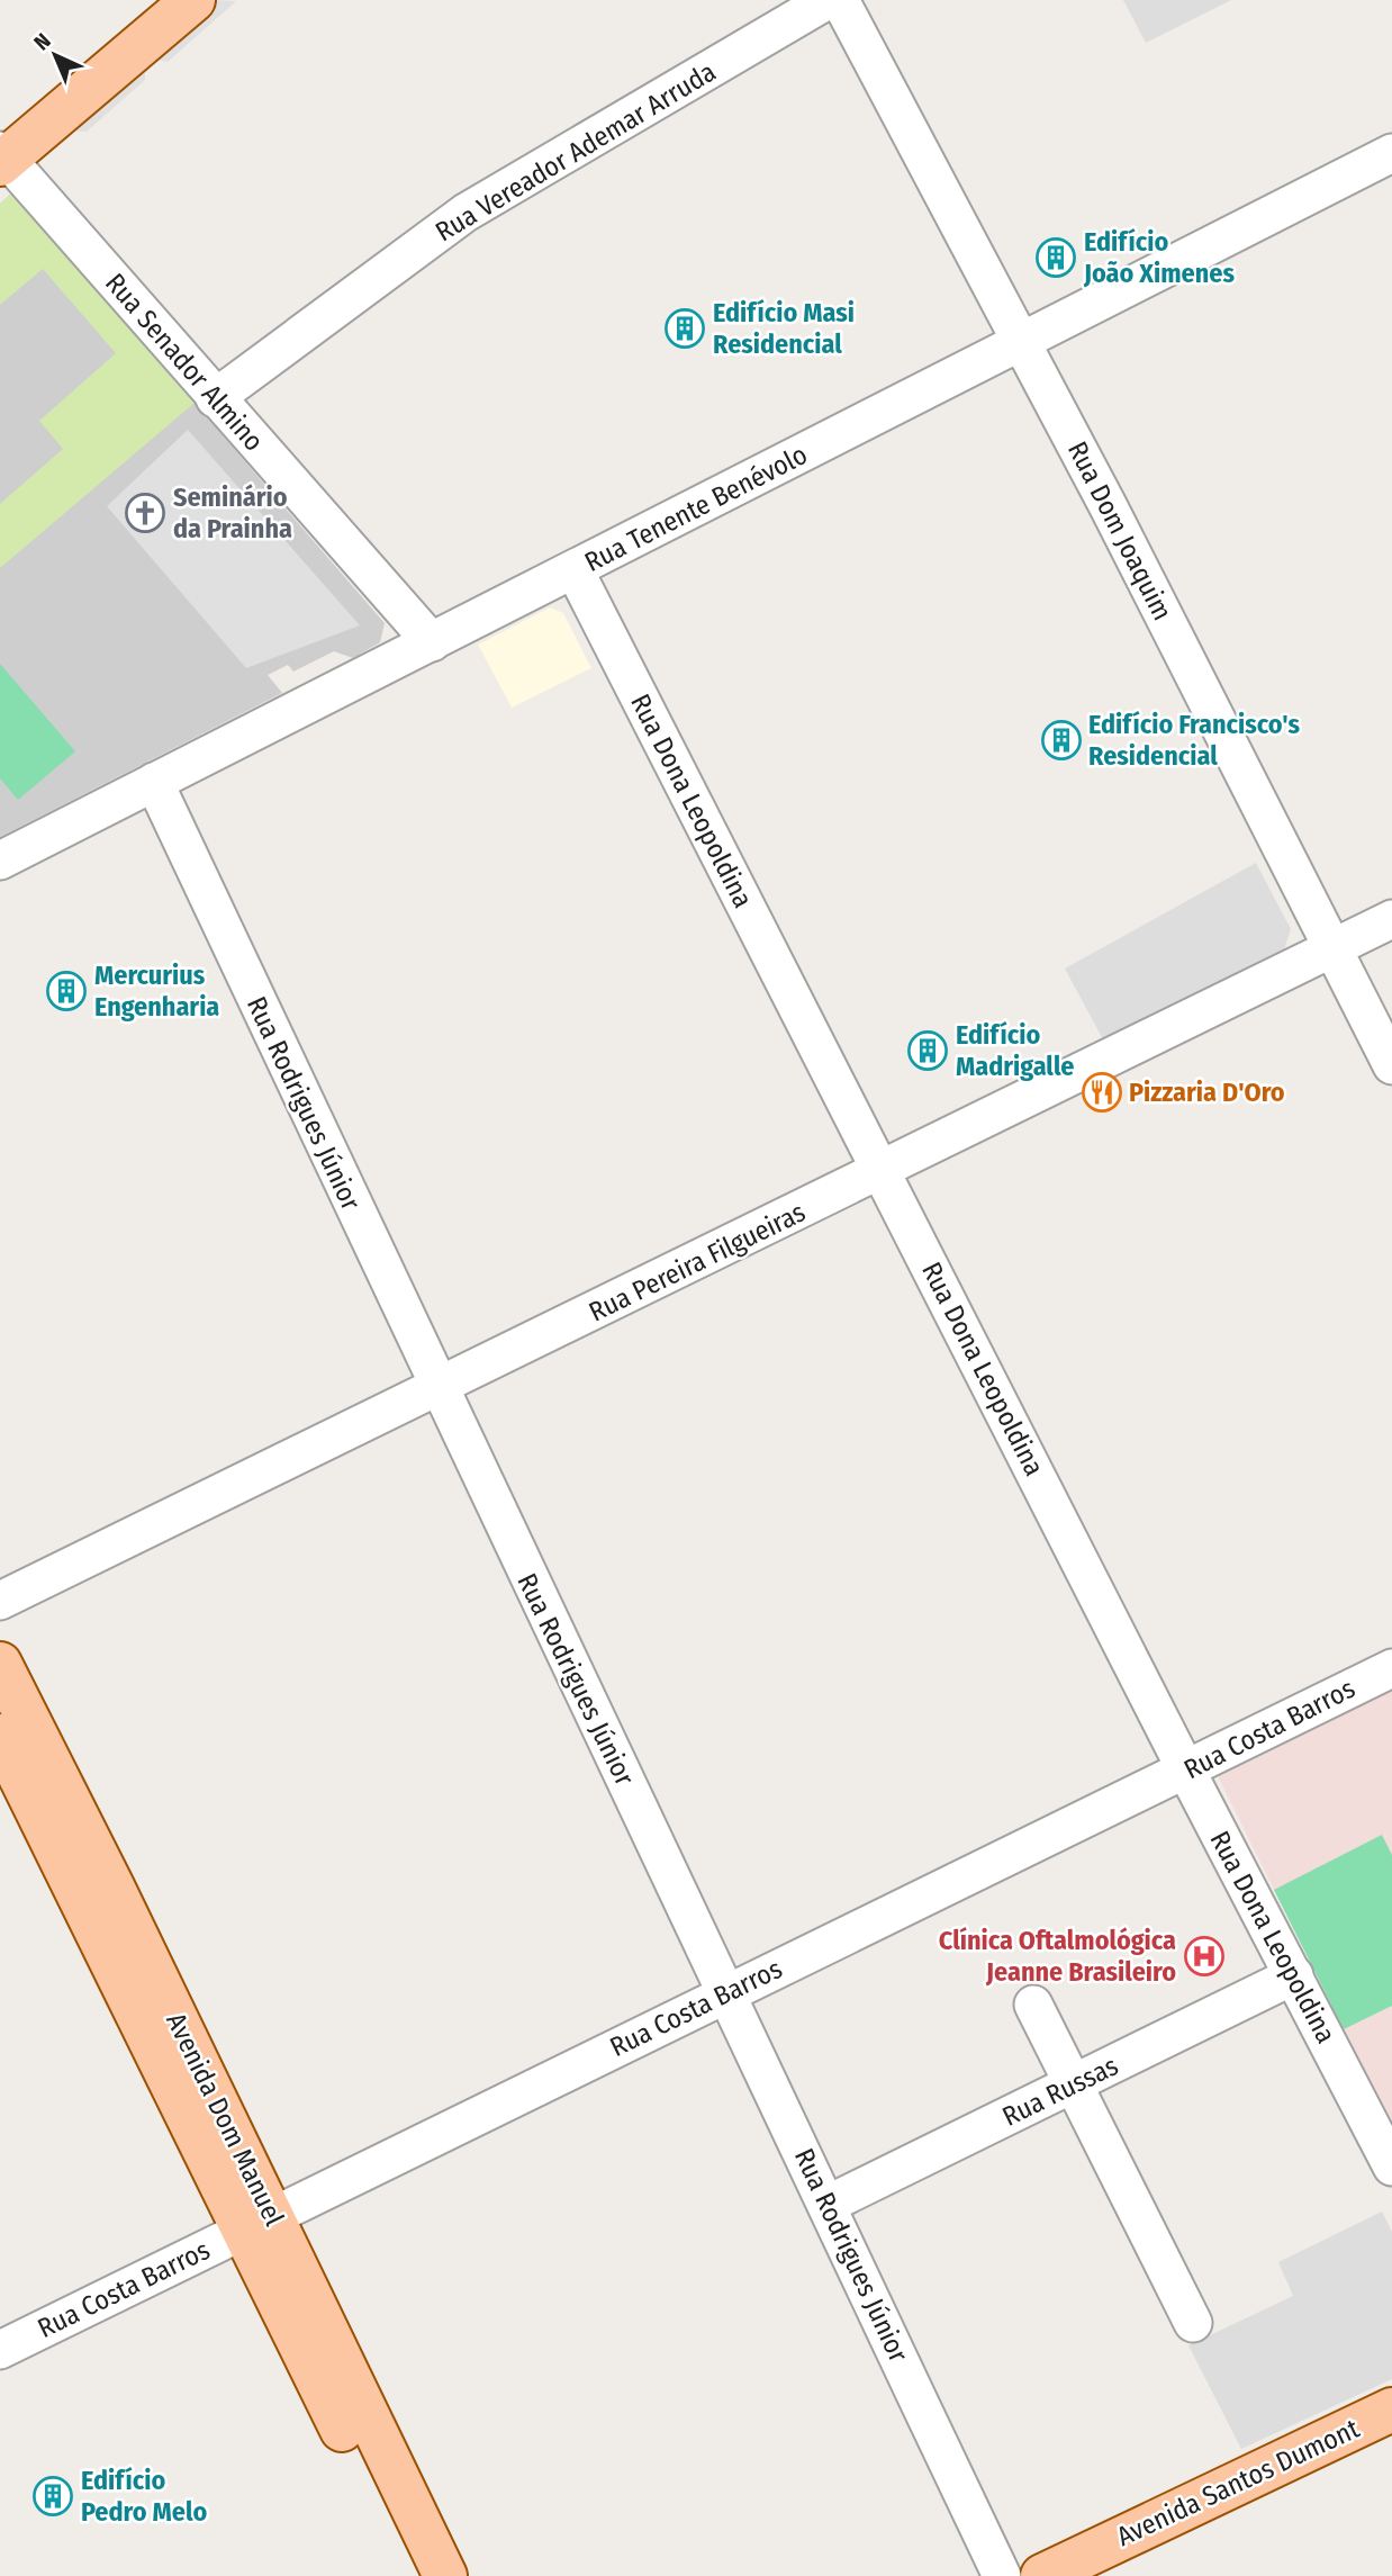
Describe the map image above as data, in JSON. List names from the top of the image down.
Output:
{
  "streets": {
    "main road": ["Avenida Dom Manuel", "Avenida Santos Dumont"],
    "street": [
      "Rua Vereador Ademar Arruda",
      "Rua Senador Almino",
      "Rua Tenente Benévolo",
      "Rua Dom Joaquim",
      "Rua Dona Leopoldina",
      "Rua Rodrigues Júnior",
      "Rua Pereira Filgueiras",
      "Rua Costa Barros",
      "Rua Russas"
    ]
  },
  "crossings": [
    ["Rua Vereador Ademar Arruda", "Rua Senador Almino"],
    ["Rua Senador Almino", "Rua Tenente Benévolo"],
    ["Rua Tenente Benévolo", "Rua Dom Joaquim"],
    ["Rua Tenente Benévolo", "Rua Dona Leopoldina"],
    ["Rua Tenente Benévolo", "Rua Rodrigues Júnior"],
    ["Rua Dom Joaquim", "Rua Pereira Filgueiras"],
    ["Rua Dona Leopoldina", "Rua Pereira Filgueiras"],
    ["Rua Dona Leopoldina", "Rua Costa Barros"],
    ["Rua Dona Leopoldina", "Rua Russas"],
    ["Rua Rodrigues Júnior", "Rua Pereira Filgueiras"],
    ["Rua Rodrigues Júnior", "Rua Costa Barros"],
    ["Rua Rodrigues Júnior", "Rua Russas"],
    ["Rua Costa Barros", "Avenida Dom Manuel"]
  ],
  "places": {
    "building": [
      "Edifício João Ximenes",
      "Edifício Masi Residencial",
      "Edifício Francisco's Residencial",
      "Mercurius Engenharia",
      "Edifício Madrigalle",
      "Edifício Pedro Melo"
    ],
    "church": ["Seminário da Prainha"],
    "restaurant": ["Pizzaria D'Oro"],
    "hospital": ["Clínica Oftalmológica Jeanne Brasileiro"]
  },
  "north": "top left"
}
